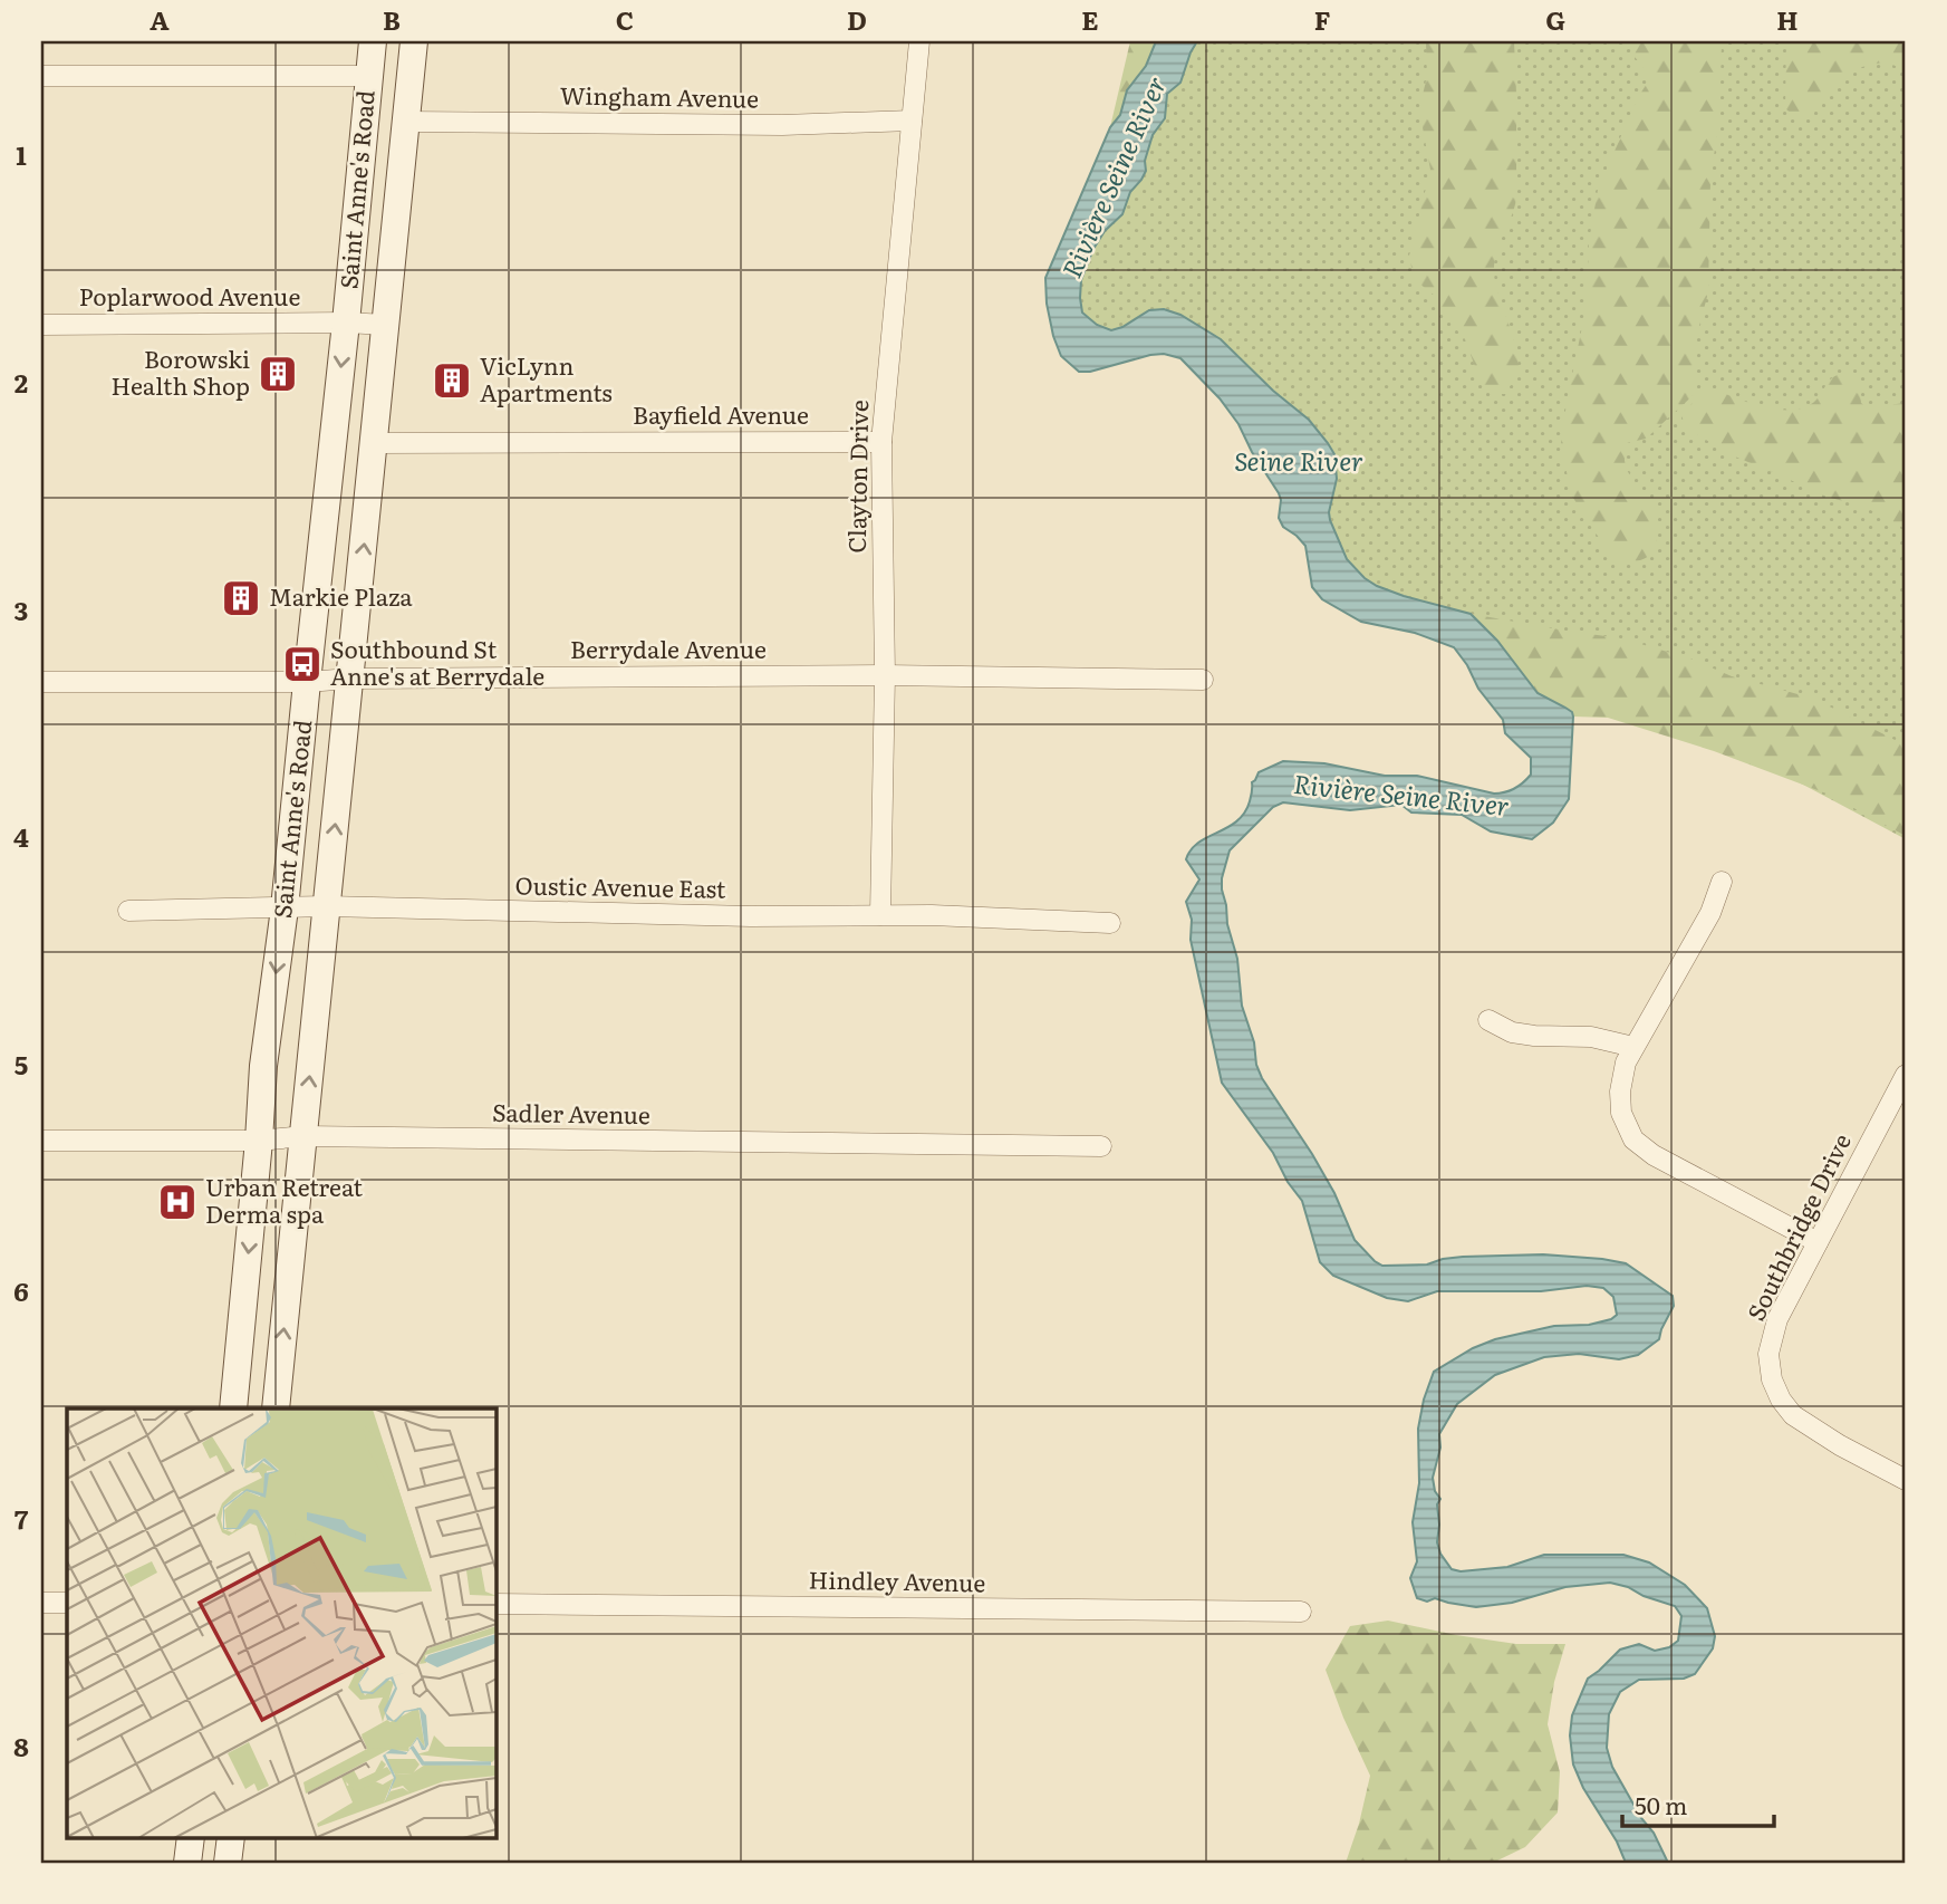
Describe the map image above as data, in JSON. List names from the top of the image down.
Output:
{
  "streets": {
    "main road": ["Saint Anne's Road"],
    "street": [
      "Wingham Avenue",
      "Poplarwood Avenue",
      "Bayfield Avenue",
      "Clayton Drive",
      "Berrydale Avenue",
      "Oustic Avenue East",
      "Sadler Avenue",
      "Southbridge Drive",
      "Hindley Avenue"
    ]
  },
  "crossings": [
    ["Wingham Avenue", "Saint Anne's Road"],
    ["Wingham Avenue", "Clayton Drive"],
    ["Saint Anne's Road", "Poplarwood Avenue"],
    ["Saint Anne's Road", "Bayfield Avenue"],
    ["Saint Anne's Road", "Berrydale Avenue"],
    ["Saint Anne's Road", "Oustic Avenue East"],
    ["Saint Anne's Road", "Sadler Avenue"],
    ["Bayfield Avenue", "Clayton Drive"],
    ["Clayton Drive", "Berrydale Avenue"],
    ["Clayton Drive", "Oustic Avenue East"]
  ],
  "water": ["Rivière Seine River", "Seine River"],
  "places": {
    "building": ["Borowski Health Shop", "VicLynn Apartments", "Markie Plaza"],
    "bus stop": ["Southbound St Anne's at Berrydale"],
    "hospital": ["Urban Retreat Derma spa"]
  },
  "scale_bar": "50 m",
  "grid": {
    "columns": [
      "A",
      "B",
      "C",
      "D",
      "E",
      "F",
      "G",
      "H"
    ],
    "rows": [
      "1",
      "2",
      "3",
      "4",
      "5",
      "6",
      "7",
      "8"
    ]
  }
}
